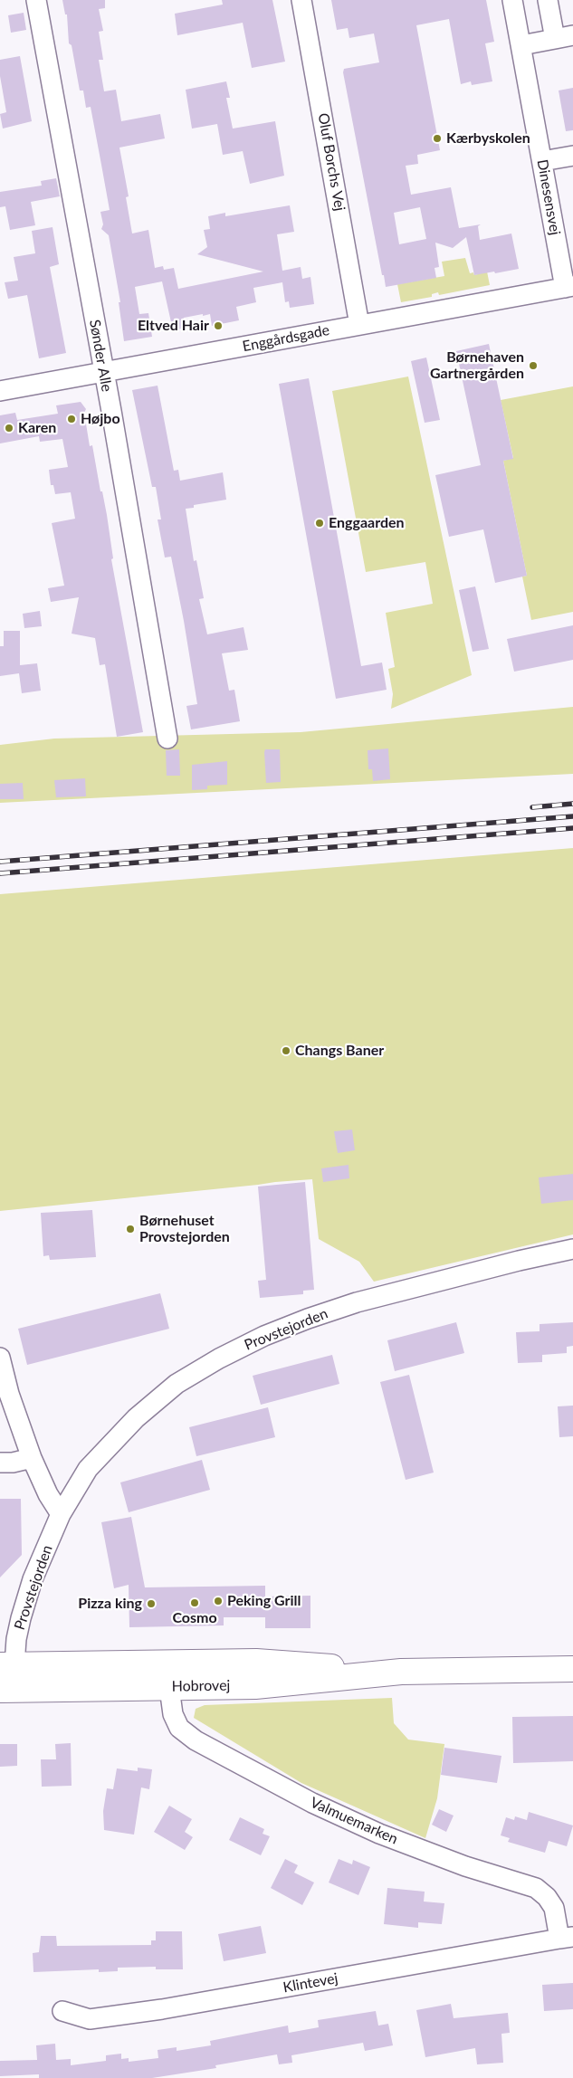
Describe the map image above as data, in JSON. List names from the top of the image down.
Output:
{
  "streets": {
    "main road": ["Hobrovej"],
    "street": [
      "Oluf Borchs Vej",
      "Dinesensvej",
      "Enggårdsgade",
      "Sønder Alle",
      "Provstejorden",
      "Valmuemarken",
      "Klintevej"
    ]
  },
  "crossings": [
    ["Oluf Borchs Vej", "Enggårdsgade"],
    ["Dinesensvej", "Enggårdsgade"],
    ["Enggårdsgade", "Sønder Alle"],
    ["Provstejorden", "Hobrovej"],
    ["Hobrovej", "Valmuemarken"],
    ["Valmuemarken", "Klintevej"]
  ],
  "places": [
    "Kærbyskolen",
    "Eltved Hair",
    "Børnehaven Gartnergården",
    "Højbo",
    "Karen",
    "Enggaarden",
    "Changs Baner",
    "Børnehuset Provstejorden",
    "Peking Grill",
    "Cosmo",
    "Pizza king"
  ]
}
